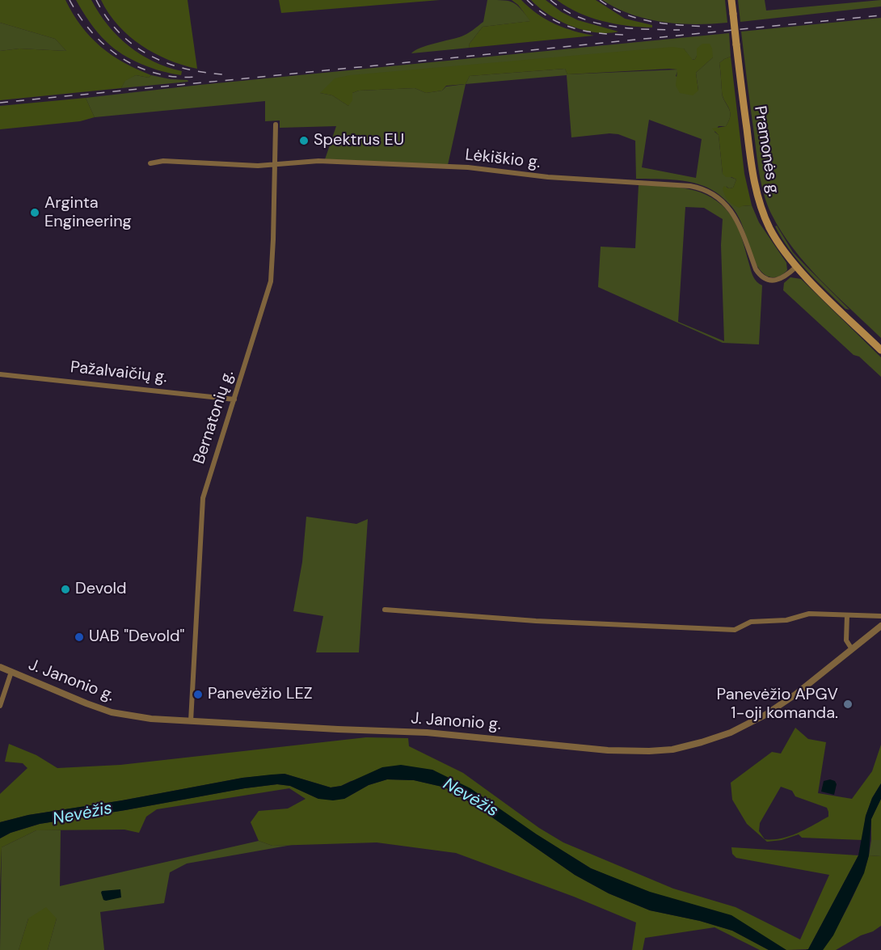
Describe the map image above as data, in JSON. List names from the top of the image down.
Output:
{
  "streets": {
    "main road": ["Pramonės g."],
    "street": [
      "Lėkiškio g.",
      "Pažalvaičių g.",
      "Bernatonių g.",
      "J. Janonio g."
    ]
  },
  "crossings": [
    ["Pramonės g.", "Lėkiškio g."],
    ["Lėkiškio g.", "Bernatonių g."],
    ["Pažalvaičių g.", "Bernatonių g."],
    ["Bernatonių g.", "J. Janonio g."]
  ],
  "water": ["Nevėžis"],
  "places": [
    "Spektrus EU",
    "Arginta Engineering",
    "Devold",
    "UAB \"Devold\"",
    "Panevėžio LEZ",
    "Panevėžio APGV 1-oji komanda."
  ]
}
